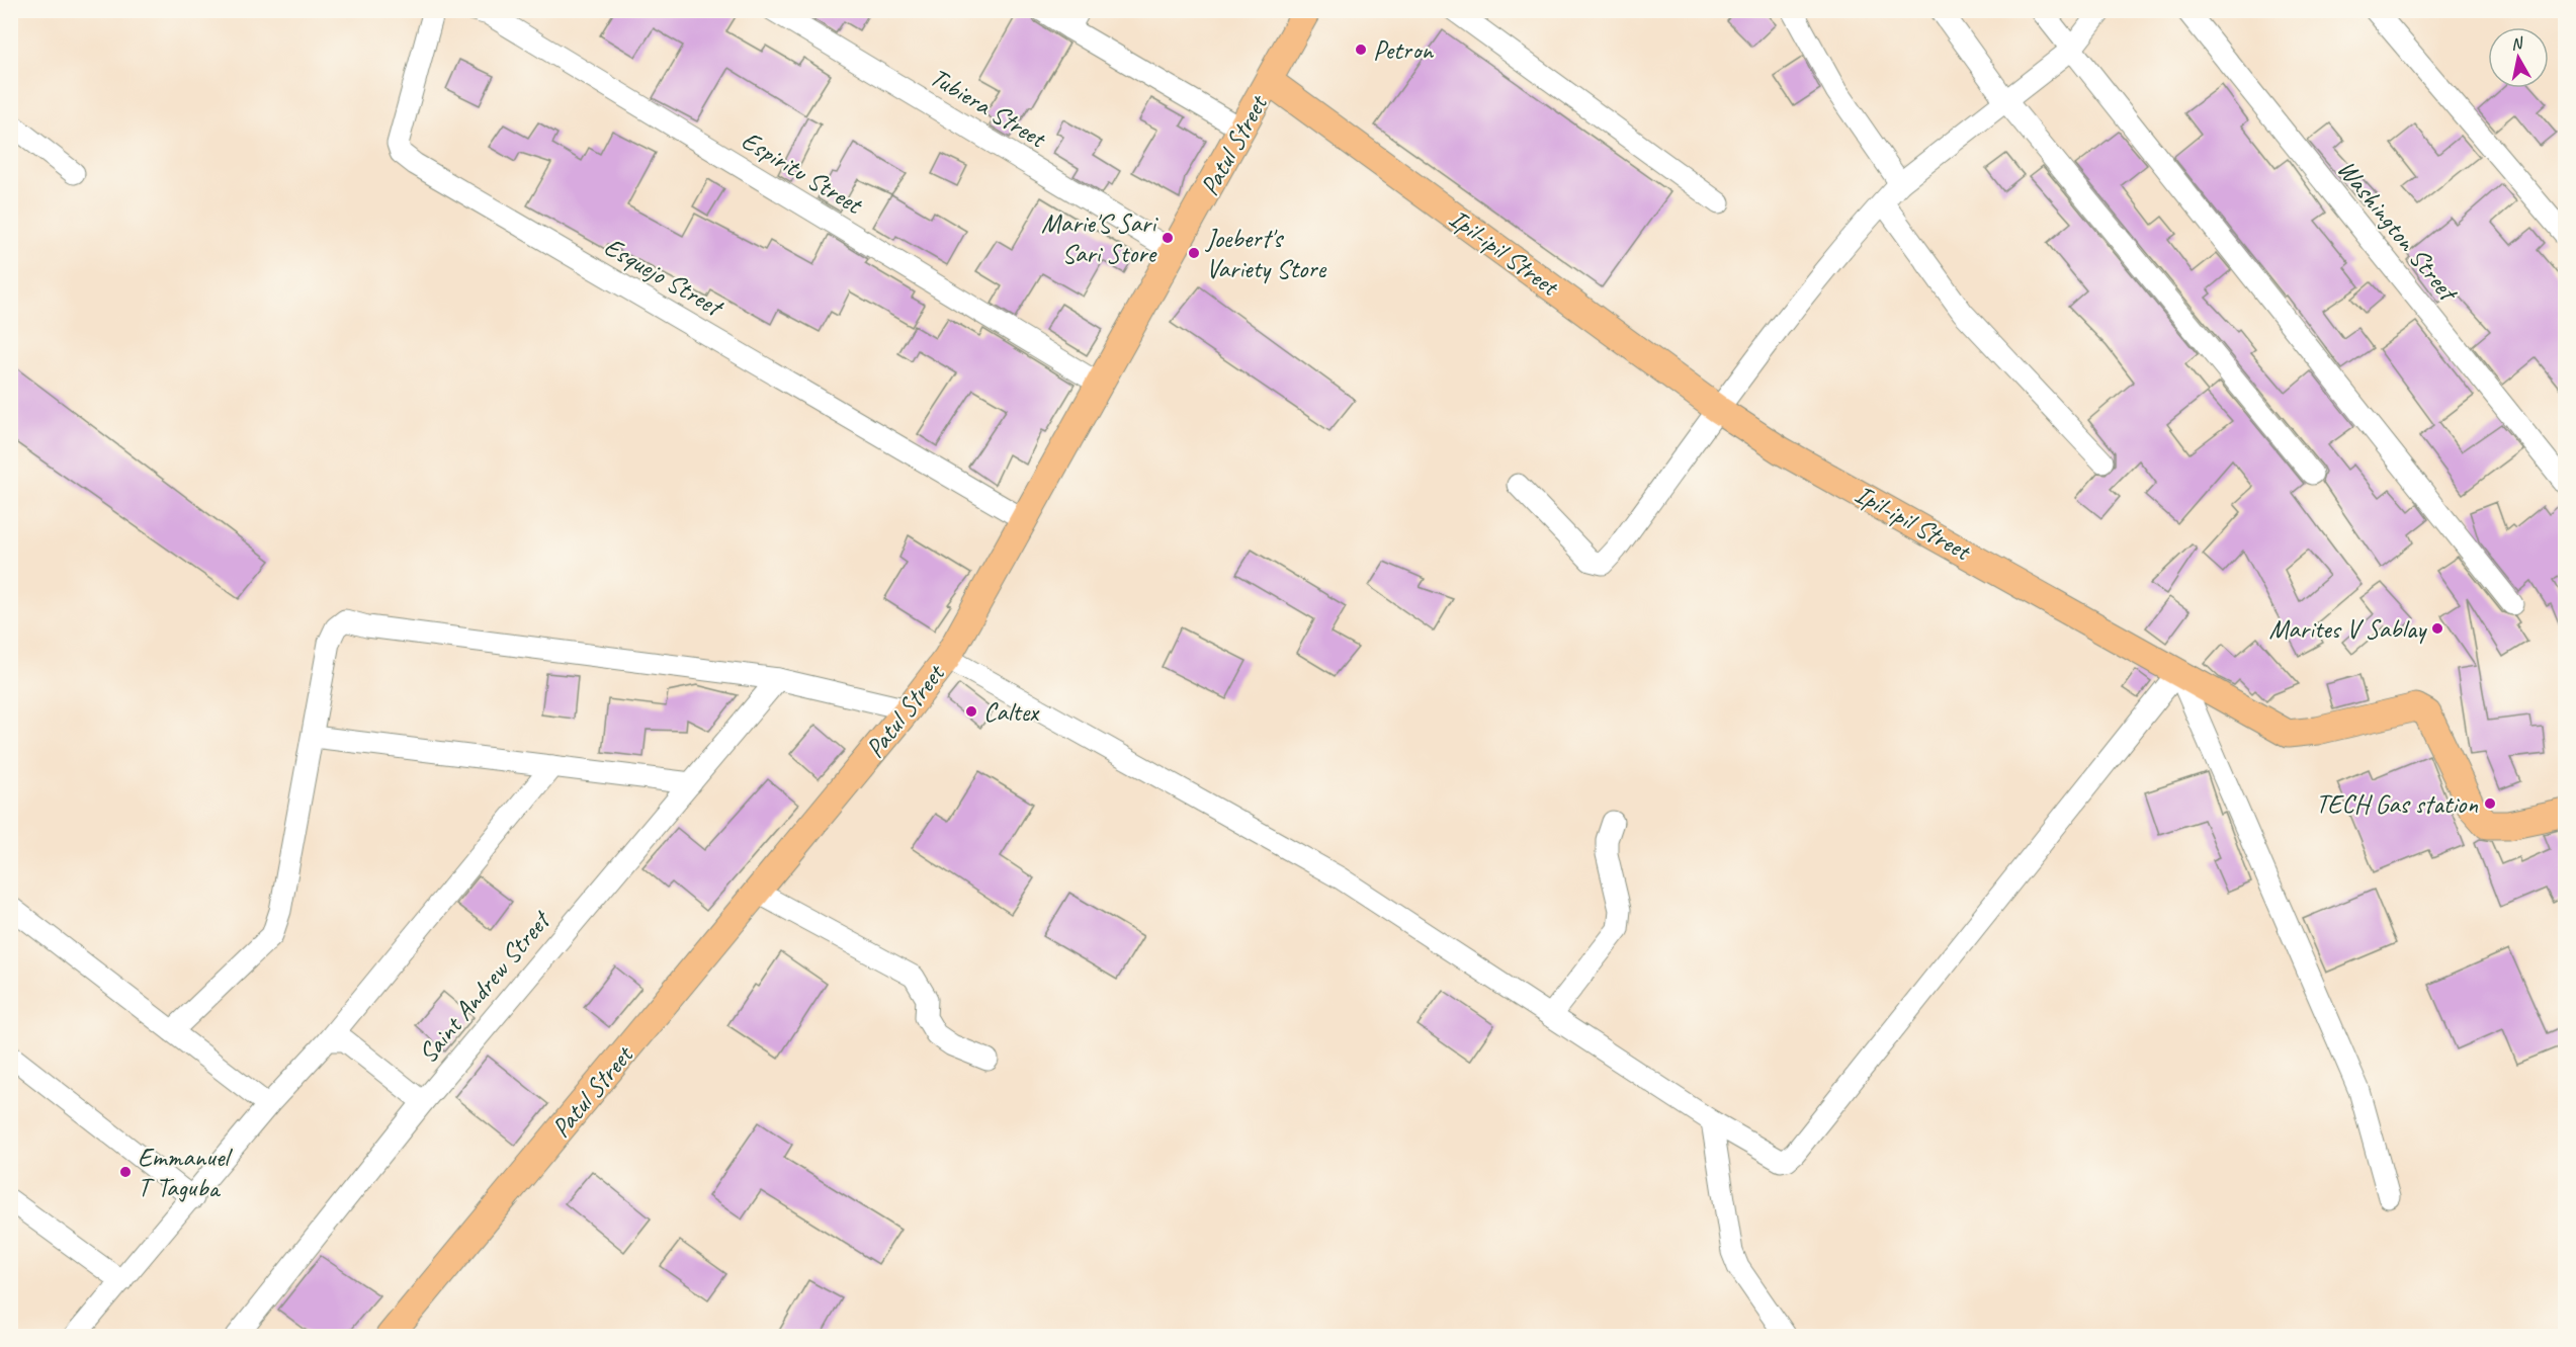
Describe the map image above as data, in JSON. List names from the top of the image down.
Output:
{
  "streets": {
    "main road": ["Patul Street", "Ipil-ipil Street"],
    "street": [
      "Tubiera Street",
      "Espiritu Street",
      "Washington Street",
      "Esquejo Street",
      "Saint Andrew Street"
    ]
  },
  "crossings": [
    ["Tubiera Street", "Patul Street"],
    ["Patul Street", "Espiritu Street"],
    ["Patul Street", "Ipil-ipil Street"],
    ["Patul Street", "Esquejo Street"]
  ],
  "places": [
    "Petron",
    "Marie'S Sari Sari Store",
    "Joebert's Variety Store",
    "Marites V Sablay",
    "Caltex",
    "TECH Gas station",
    "Emmanuel T Taguba"
  ],
  "north": "top"
}
